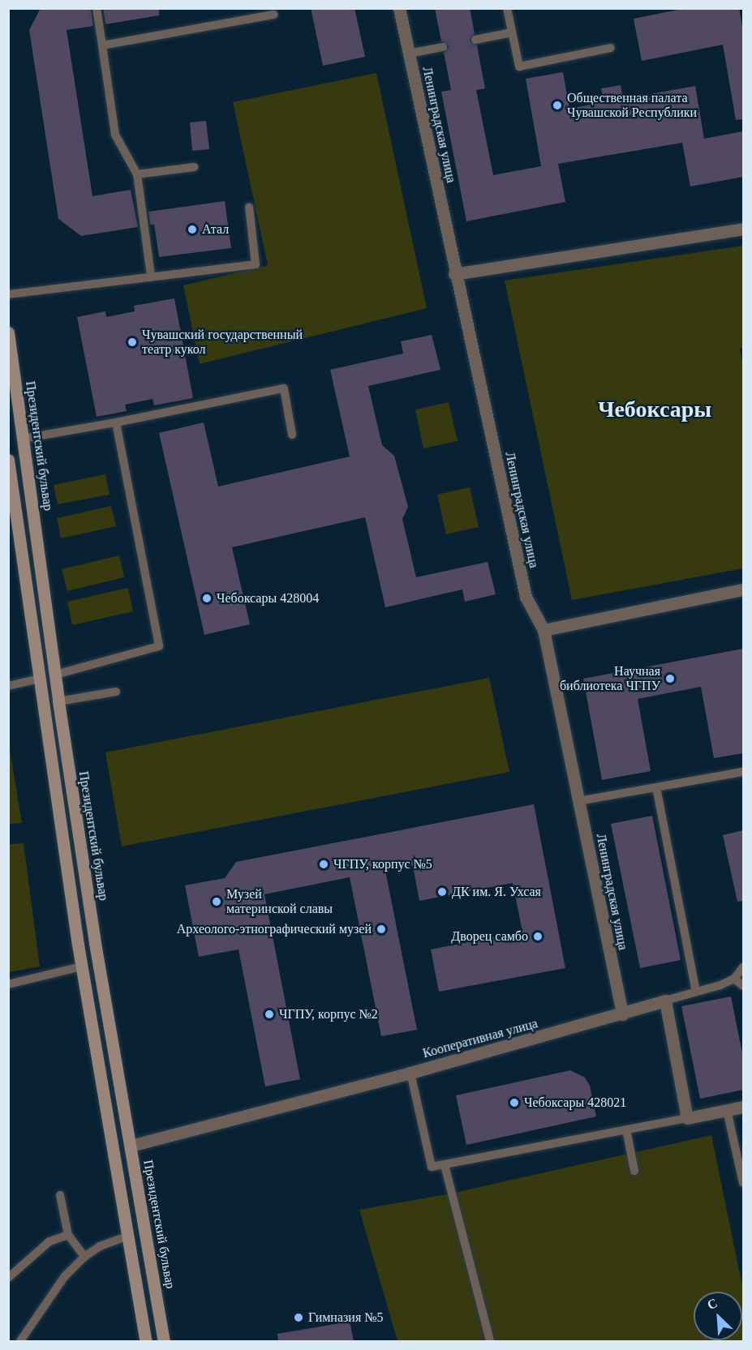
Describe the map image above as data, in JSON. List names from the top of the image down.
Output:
{
  "streets": {
    "main road": ["Президентский бульвар"],
    "street": ["Ленинградская улица", "Кооперативная улица"]
  },
  "crossings": [
    ["Ленинградская улица", "Кооперативная улица"],
    ["Президентский бульвар", "Кооперативная улица"]
  ],
  "districts": ["Чебоксары"],
  "places": [
    "Общественная палата Чувашской Республики",
    "Атал",
    "Чувашский государственный театр кукол",
    "Чебоксары 428004",
    "Научная библиотека ЧГПУ",
    "ЧГПУ, корпус №5",
    "ДК им. Я. Ухсая",
    "Музей материнской славы",
    "Археолого-этнографический музей",
    "Дворец самбо",
    "ЧГПУ, корпус №2",
    "Чебоксары 428021",
    "Гимназия №5"
  ],
  "north": "top left"
}
